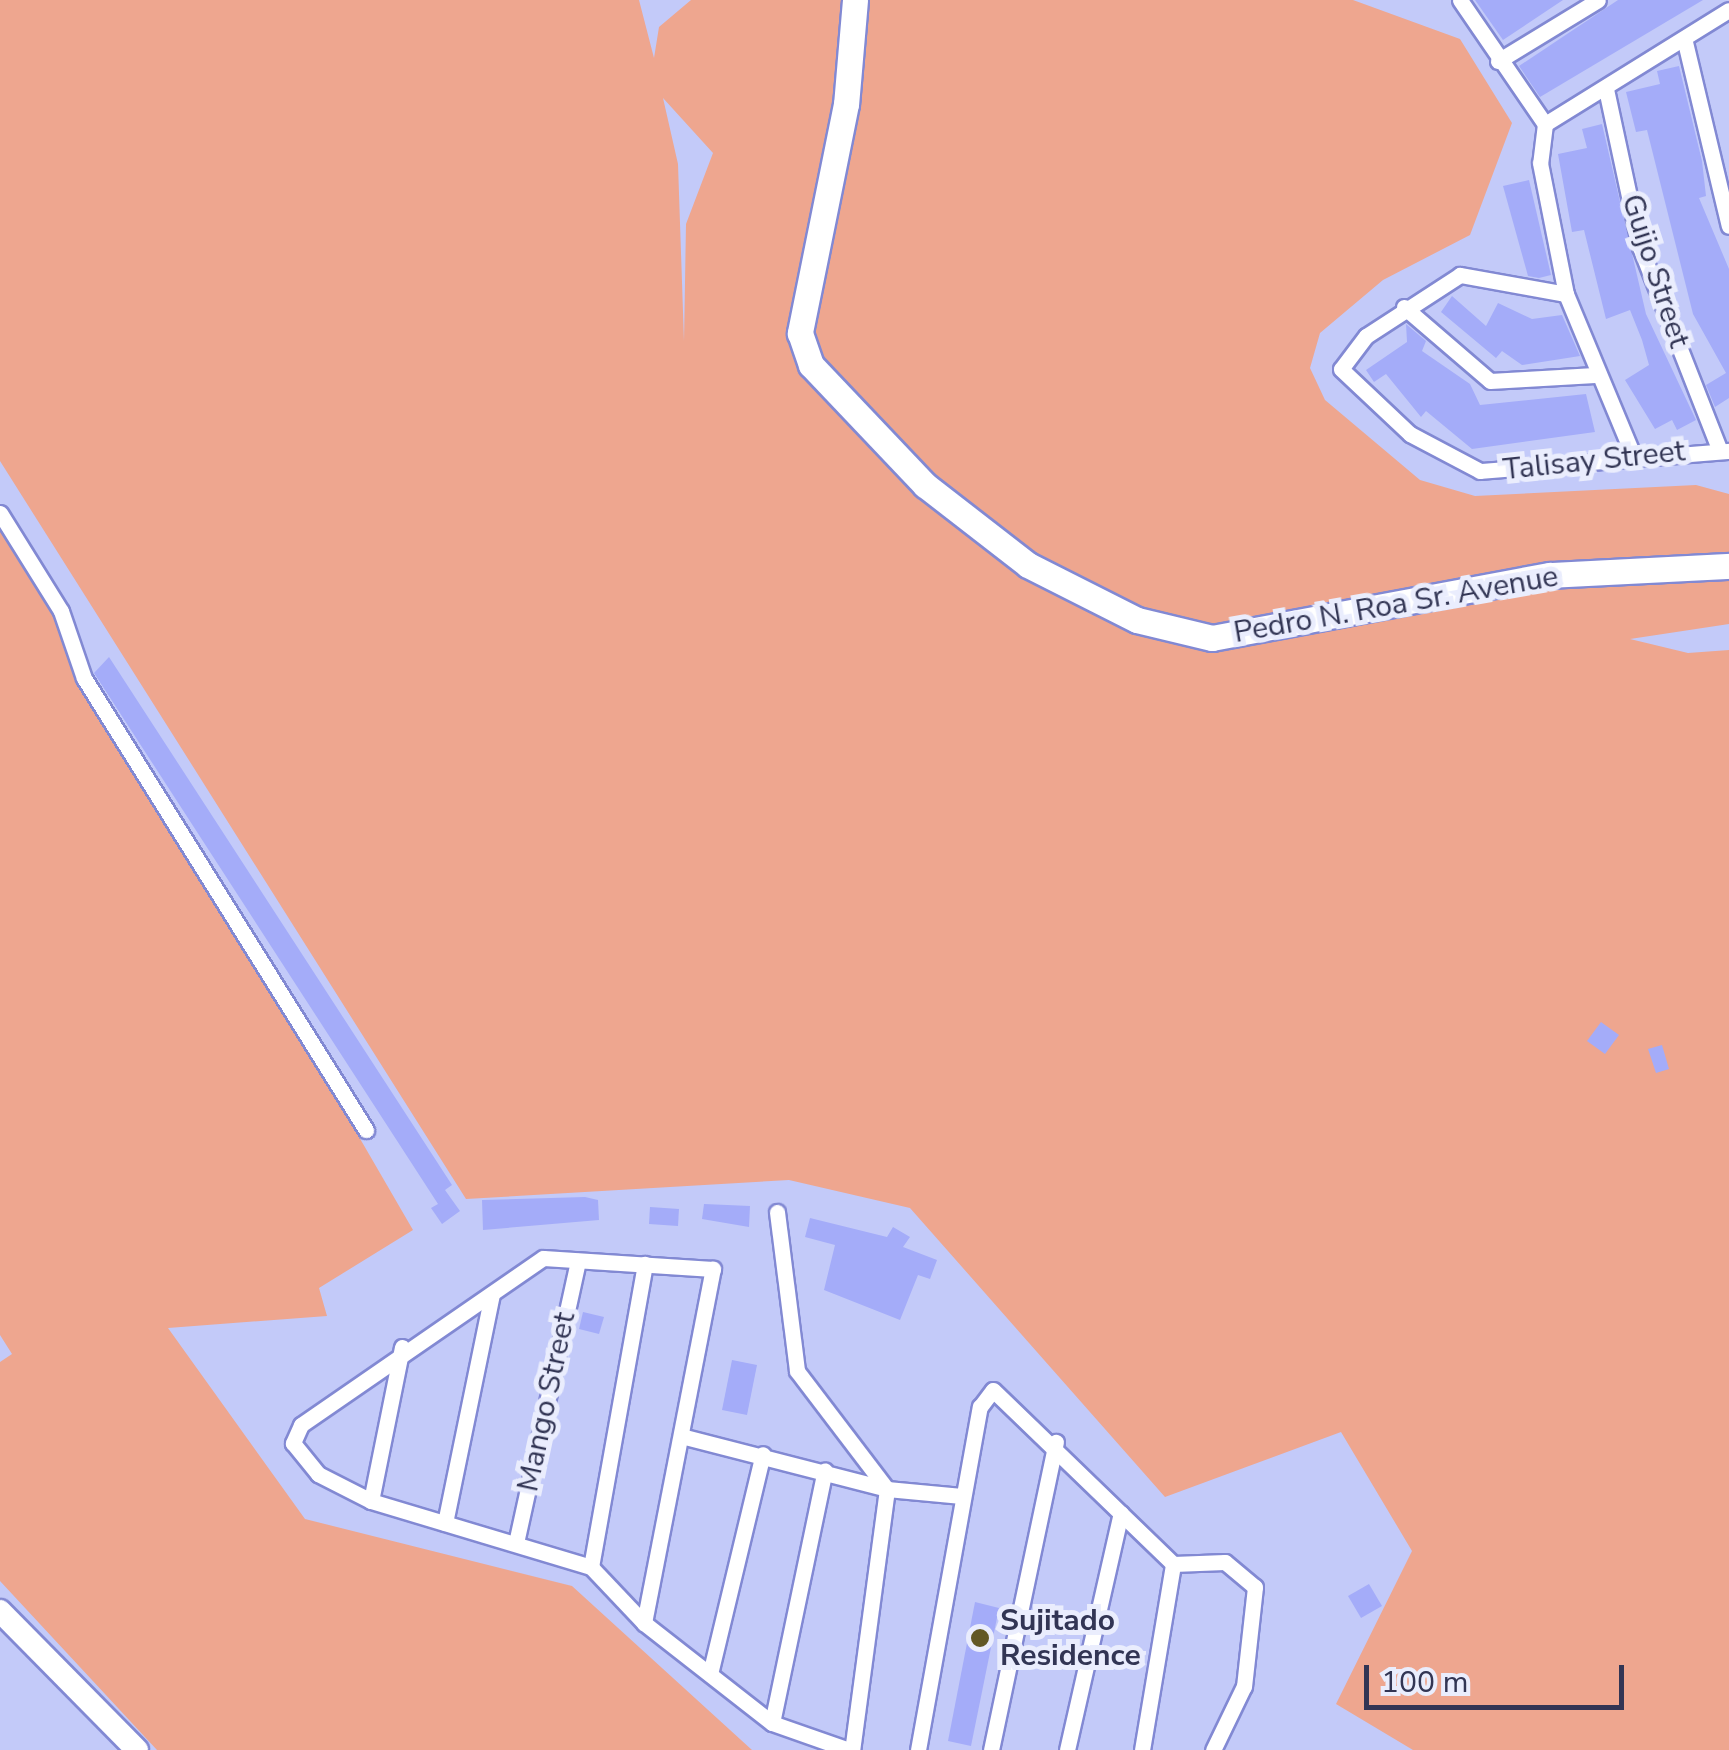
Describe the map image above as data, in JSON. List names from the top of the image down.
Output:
{
  "streets": {
    "main road": ["Pedro N. Roa Sr. Avenue"],
    "street": ["Guijo Street", "Talisay Street", "Mango Street"]
  },
  "crossings": [
    ["Guijo Street", "Talisay Street"]
  ],
  "places": ["Sujitado Residence"],
  "scale_bar": "100 m"
}
